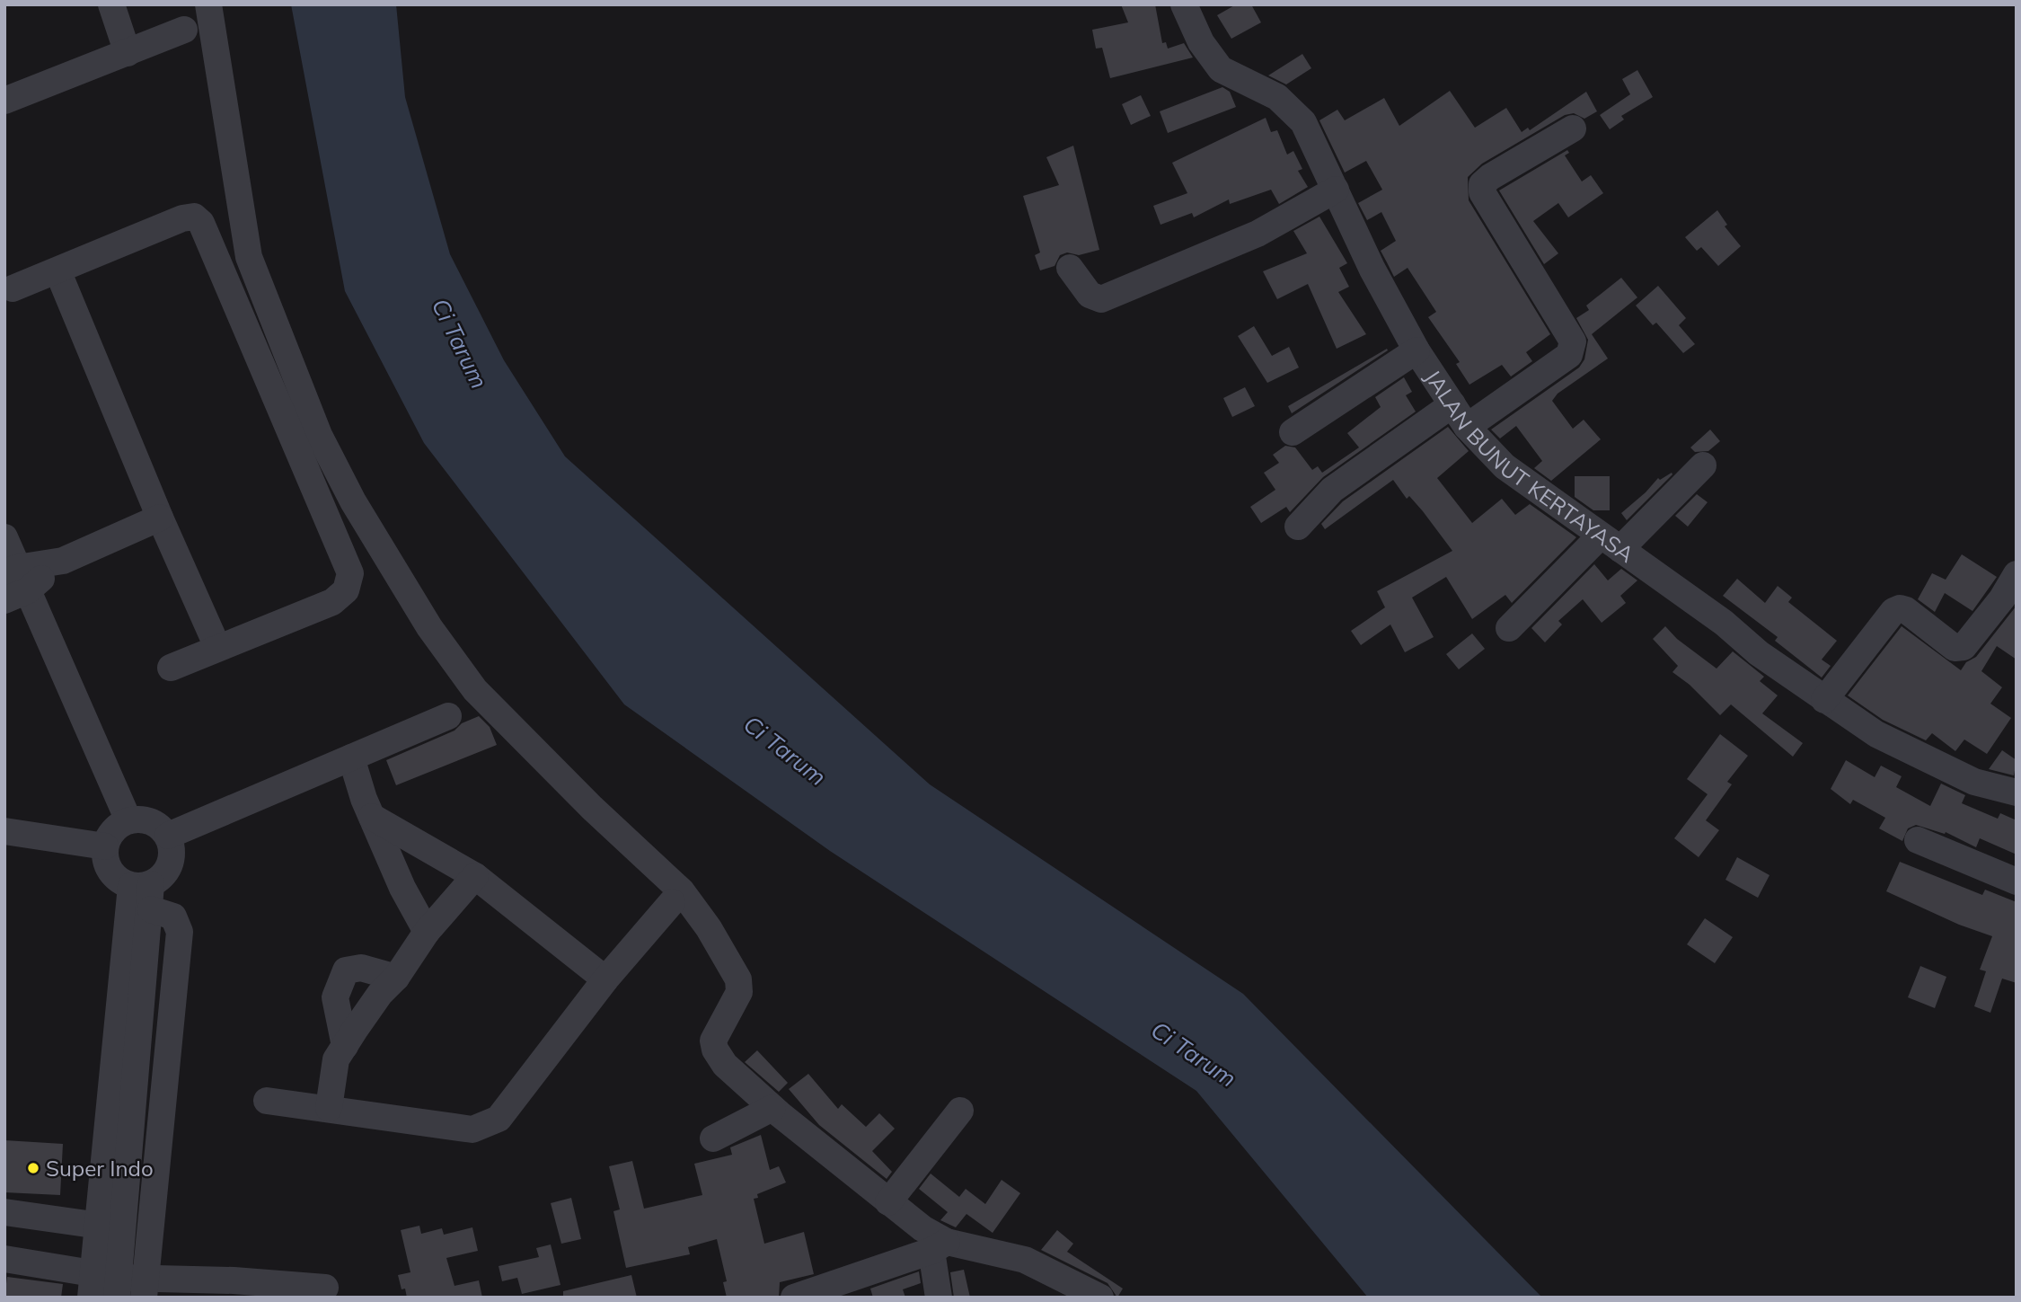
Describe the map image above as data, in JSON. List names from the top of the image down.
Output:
{
  "streets": {
    "street": ["JALAN BUNUT KERTAYASA"]
  },
  "water": ["Ci Tarum"],
  "places": ["Super Indo"]
}
